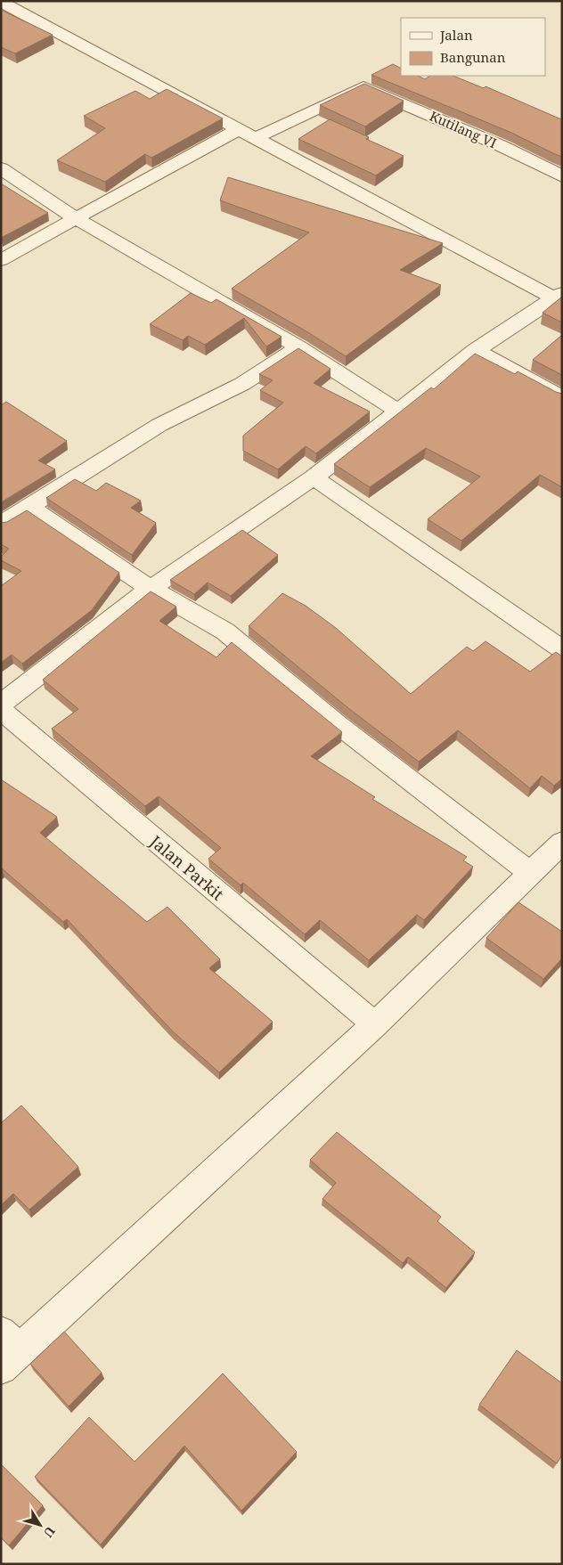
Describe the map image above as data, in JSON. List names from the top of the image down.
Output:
{
  "streets": {
    "street": ["Kutilang VI", "Jalan Parkit"]
  },
  "legend": ["Jalan", "Bangunan"],
  "north": "bottom right"
}
